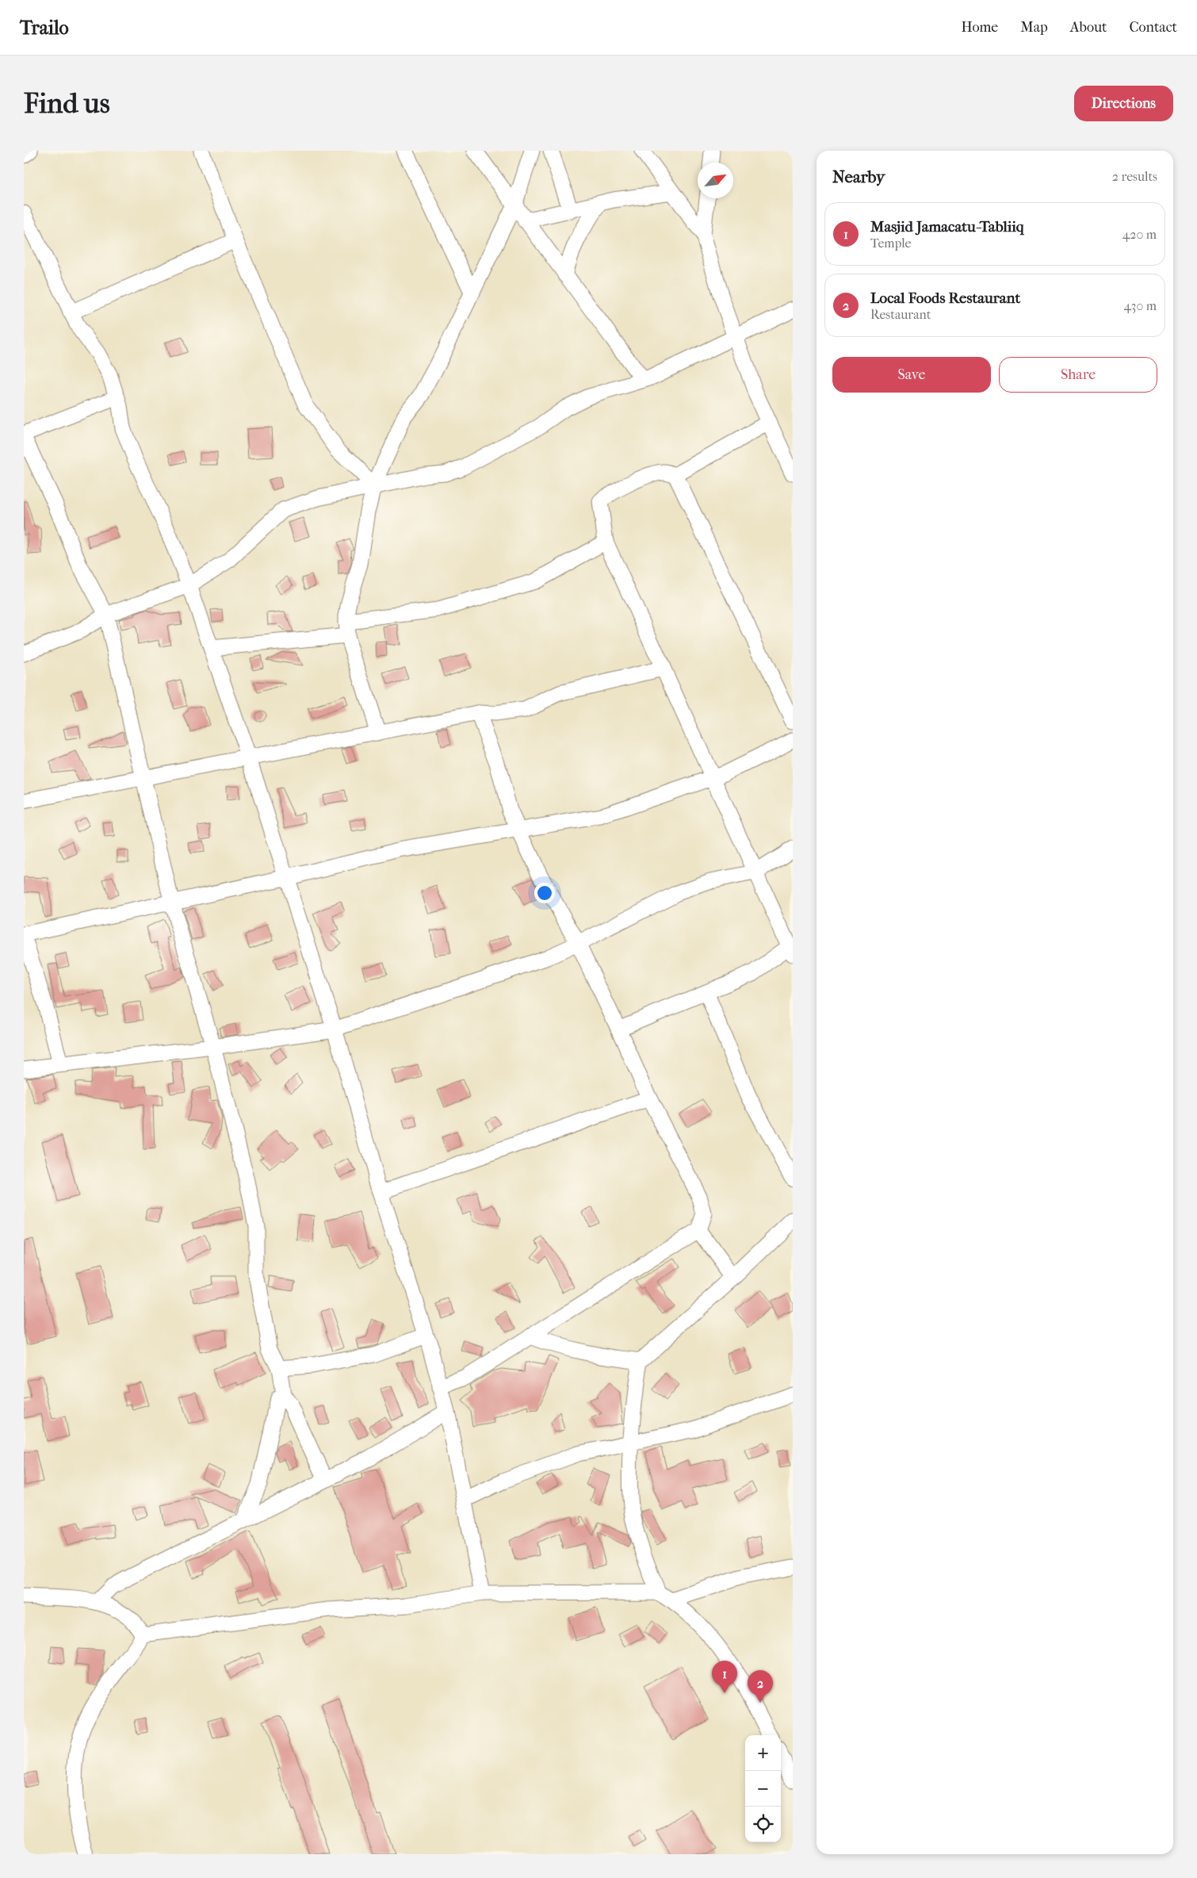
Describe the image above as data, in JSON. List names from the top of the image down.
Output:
{
  "north": "top right",
  "page": {
    "header": "Trailo",
    "nav": [
      "Home",
      "Map",
      "About",
      "Contact"
    ],
    "buttons": [
      "Directions",
      ["Save", "Share"]
    ],
    "title": "Find us",
    "heading": ["Nearby", "2 results"],
    "list": [
      {
        "mark": "1",
        "name": "Masjid Jamacatu-Tabliiq",
        "note": "Temple",
        "value": "420 m"
      },
      {
        "mark": "2",
        "name": "Local Foods Restaurant",
        "note": "Restaurant",
        "value": "430 m"
      }
    ],
    "pins": ["1", "2"],
    "map_buttons": ["+", "−"]
  }
}
